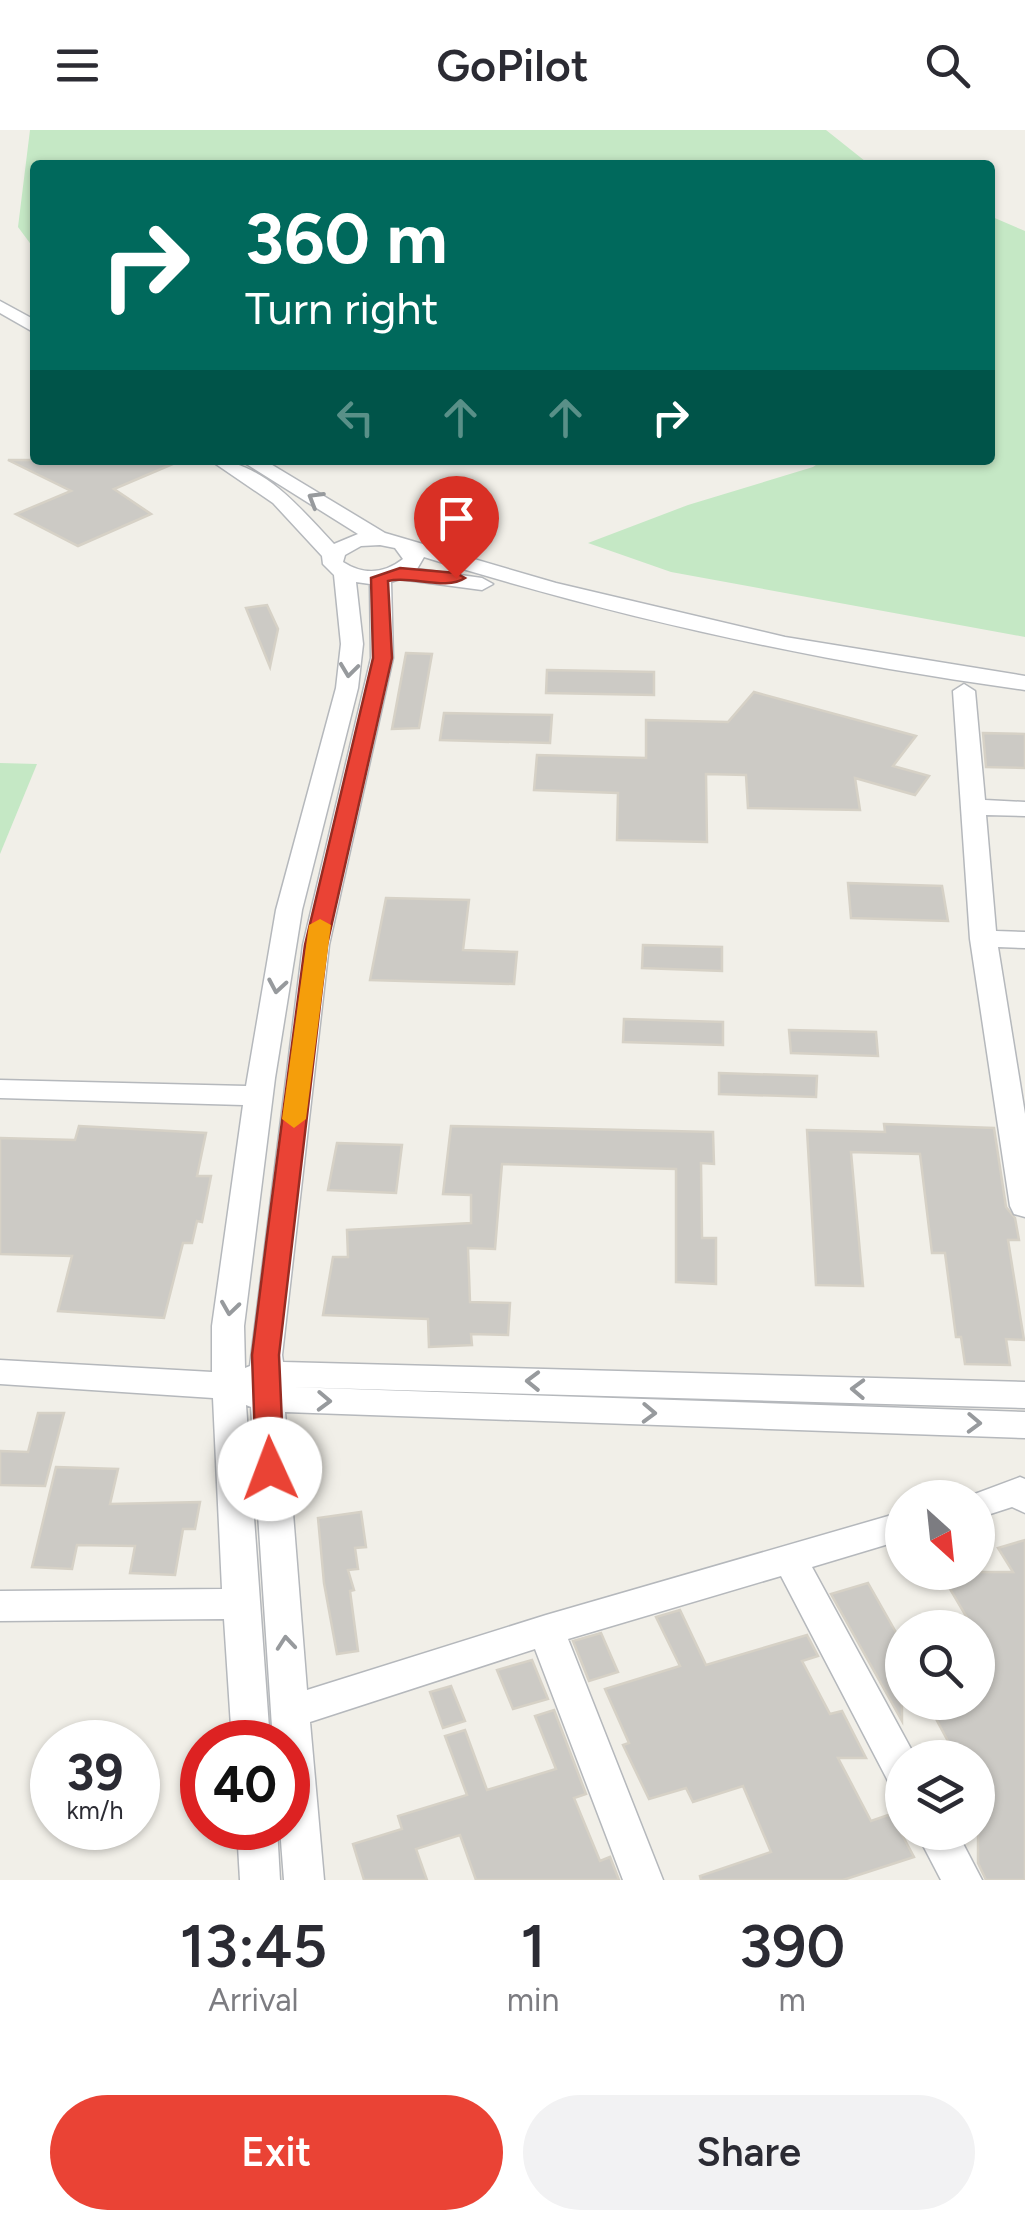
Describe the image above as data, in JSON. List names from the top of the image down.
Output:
{
  "north": "bottom right",
  "page": {
    "header": "GoPilot",
    "turn": ["360 m", "Turn right"],
    "speed": "39 km/h",
    "limit": "40",
    "eta": [
      "13:45",
      "Arrival",
      "1",
      "min",
      "390",
      "m"
    ],
    "buttons": ["Exit", "Share"]
  }
}
